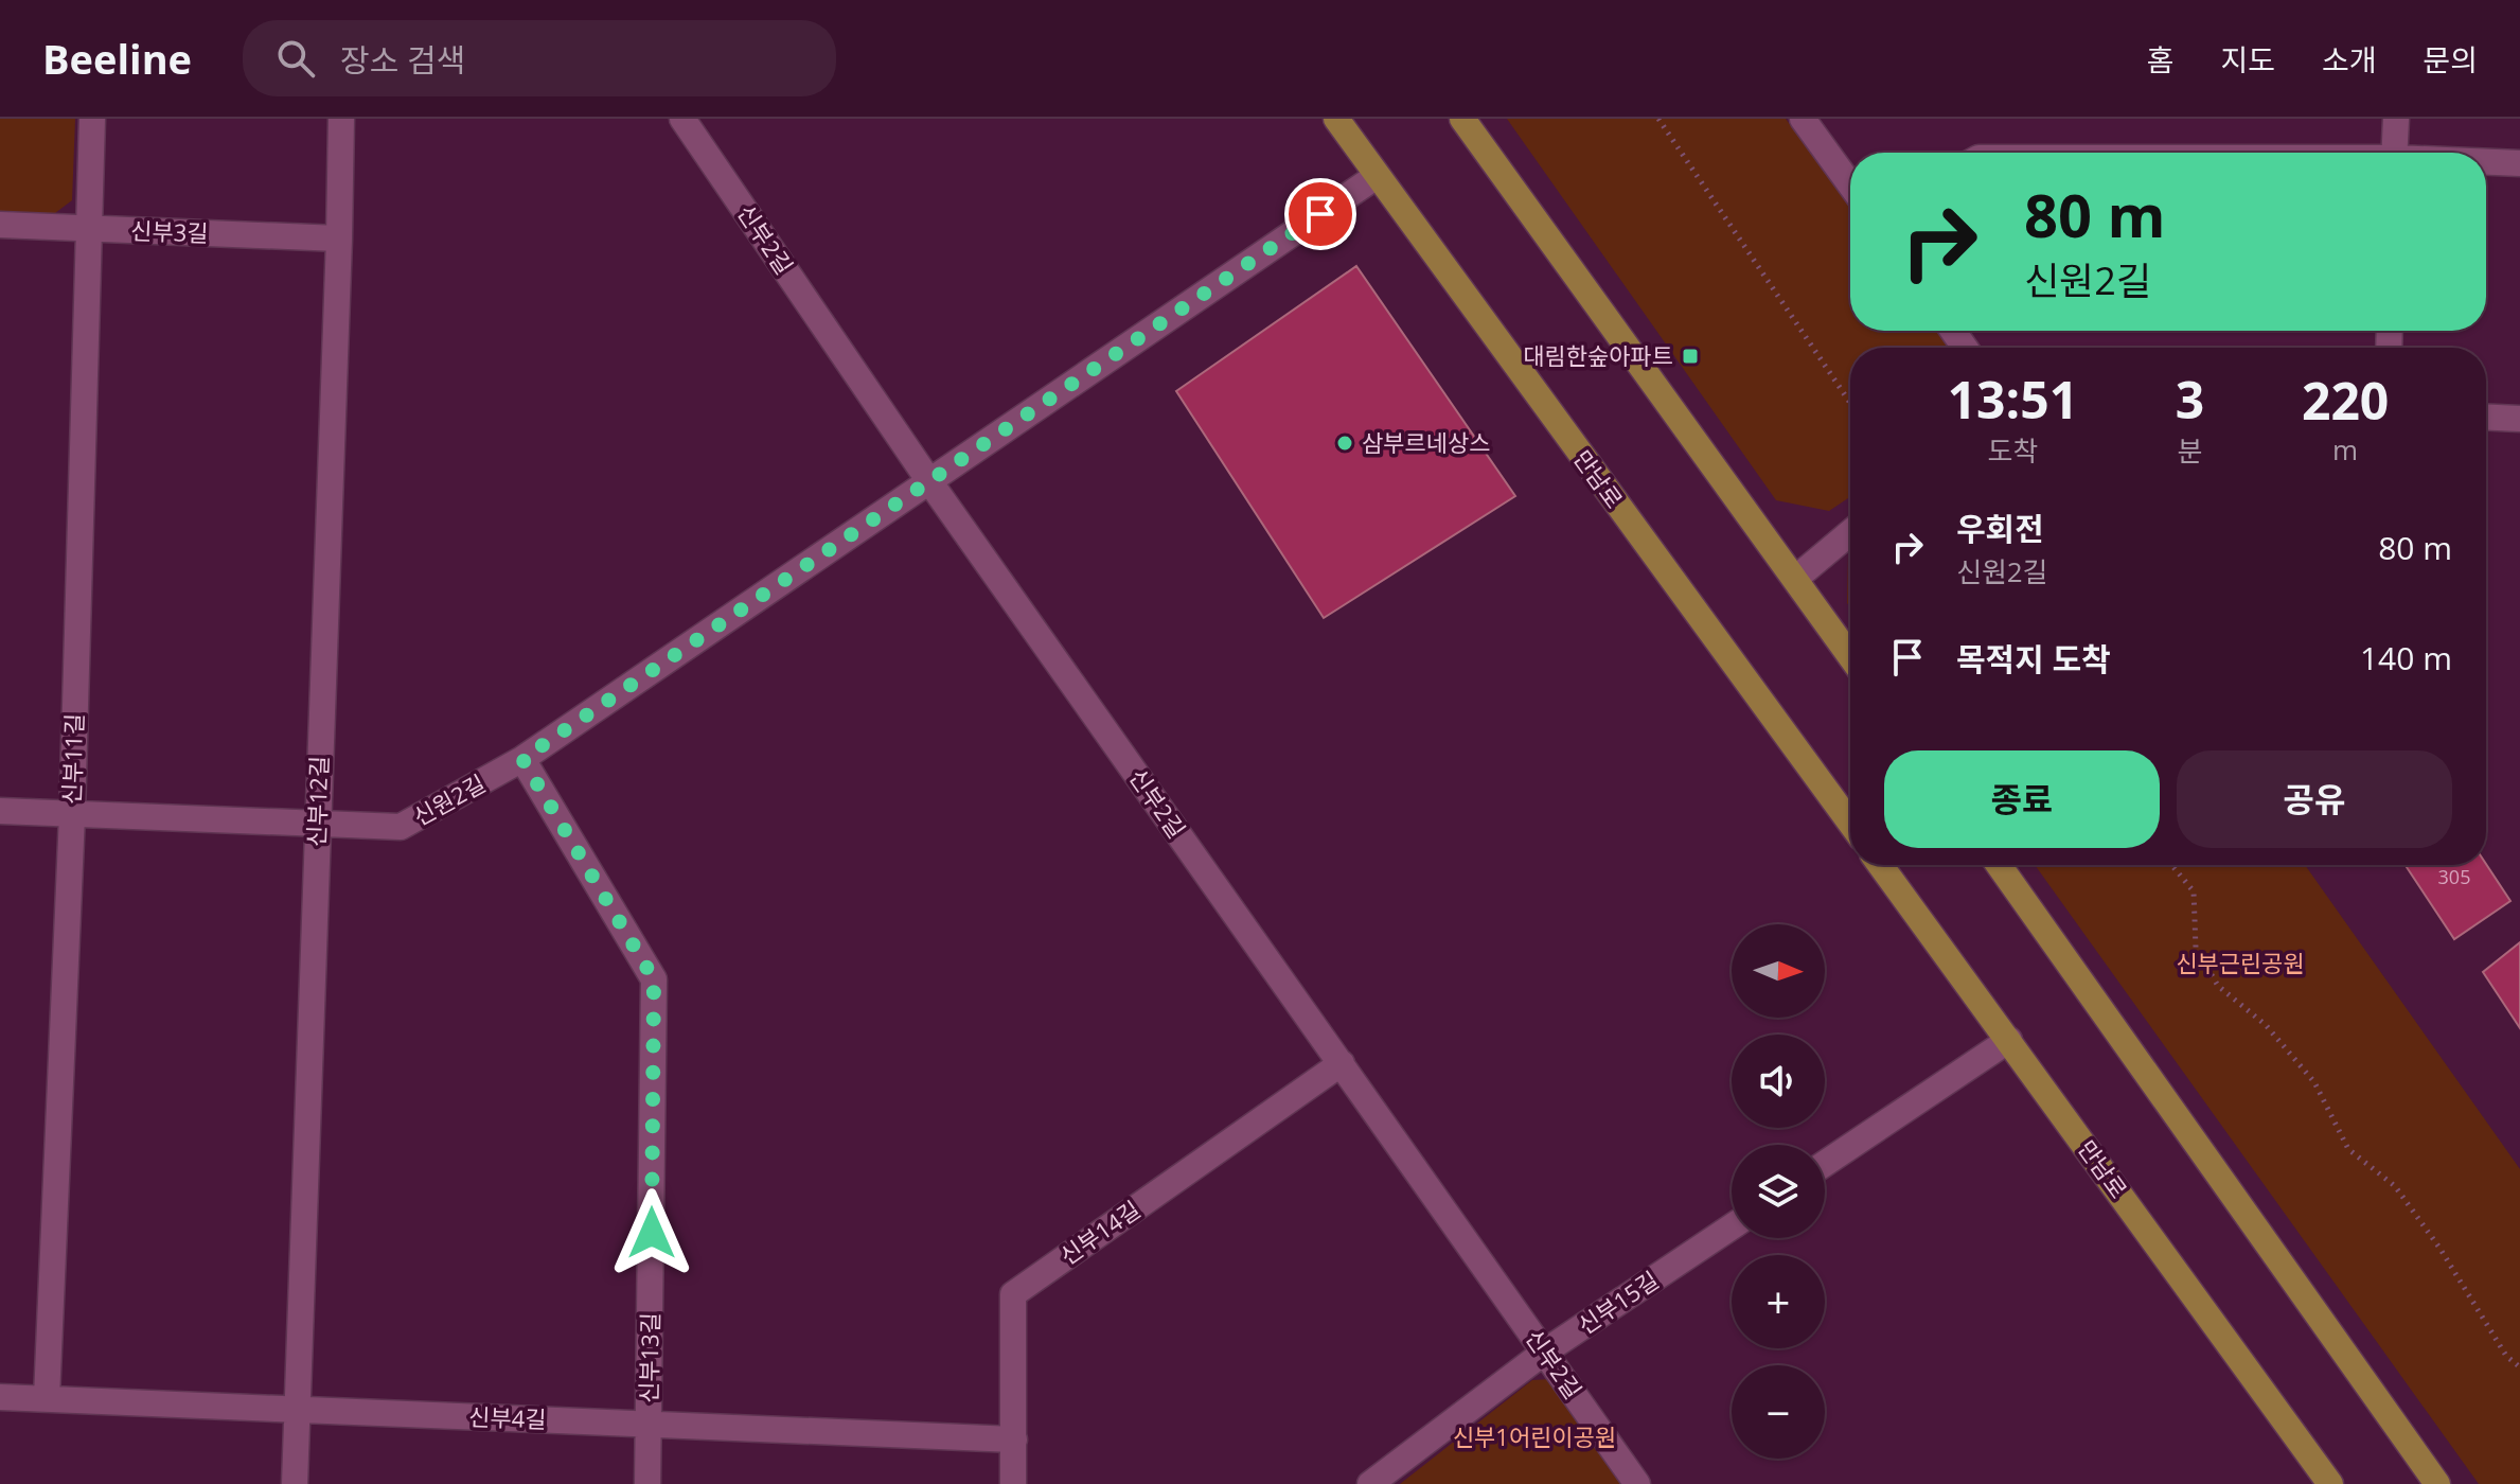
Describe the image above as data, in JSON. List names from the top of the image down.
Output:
{
  "streets": {
    "main road": ["만남로"],
    "street": [
      "신부3길",
      "신부2길",
      "신부11길",
      "신원2길",
      "신부12길",
      "신부14길",
      "신부15길",
      "신부13길",
      "신부4길"
    ]
  },
  "crossings": [
    ["신부3길", "신부11길"],
    ["신부3길", "신부12길"],
    ["신부2길", "신원2길"],
    ["신부2길", "신부14길"],
    ["신부2길", "신부15길"],
    ["만남로", "신원2길"],
    ["신부11길", "신원2길"],
    ["신부11길", "신부4길"],
    ["신원2길", "신부12길"],
    ["신원2길", "신부13길"],
    ["신부12길", "신부4길"],
    ["신부14길", "신부4길"],
    ["신부13길", "신부4길"]
  ],
  "parks": ["신부근린공원", "신부1어린이공원"],
  "places": {
    "transit": ["대림한숲아파트"],
    "other": ["삼부르네상스"]
  },
  "house_numbers": ["305"],
  "north": "right",
  "page": {
    "header": "Beeline",
    "search": "장소 검색",
    "nav": [
      "홈",
      "지도",
      "소개",
      "문의"
    ],
    "turn": ["80 m", "신원2길"],
    "eta": [
      "13:51",
      "도착",
      "3",
      "분",
      "220",
      "m"
    ],
    "list": [
      {
        "name": "우회전",
        "note": "신원2길",
        "value": "80 m"
      },
      {
        "name": "목적지 도착",
        "value": "140 m"
      }
    ],
    "buttons": ["종료", "공유"],
    "map_buttons": ["+", "−"]
  }
}
